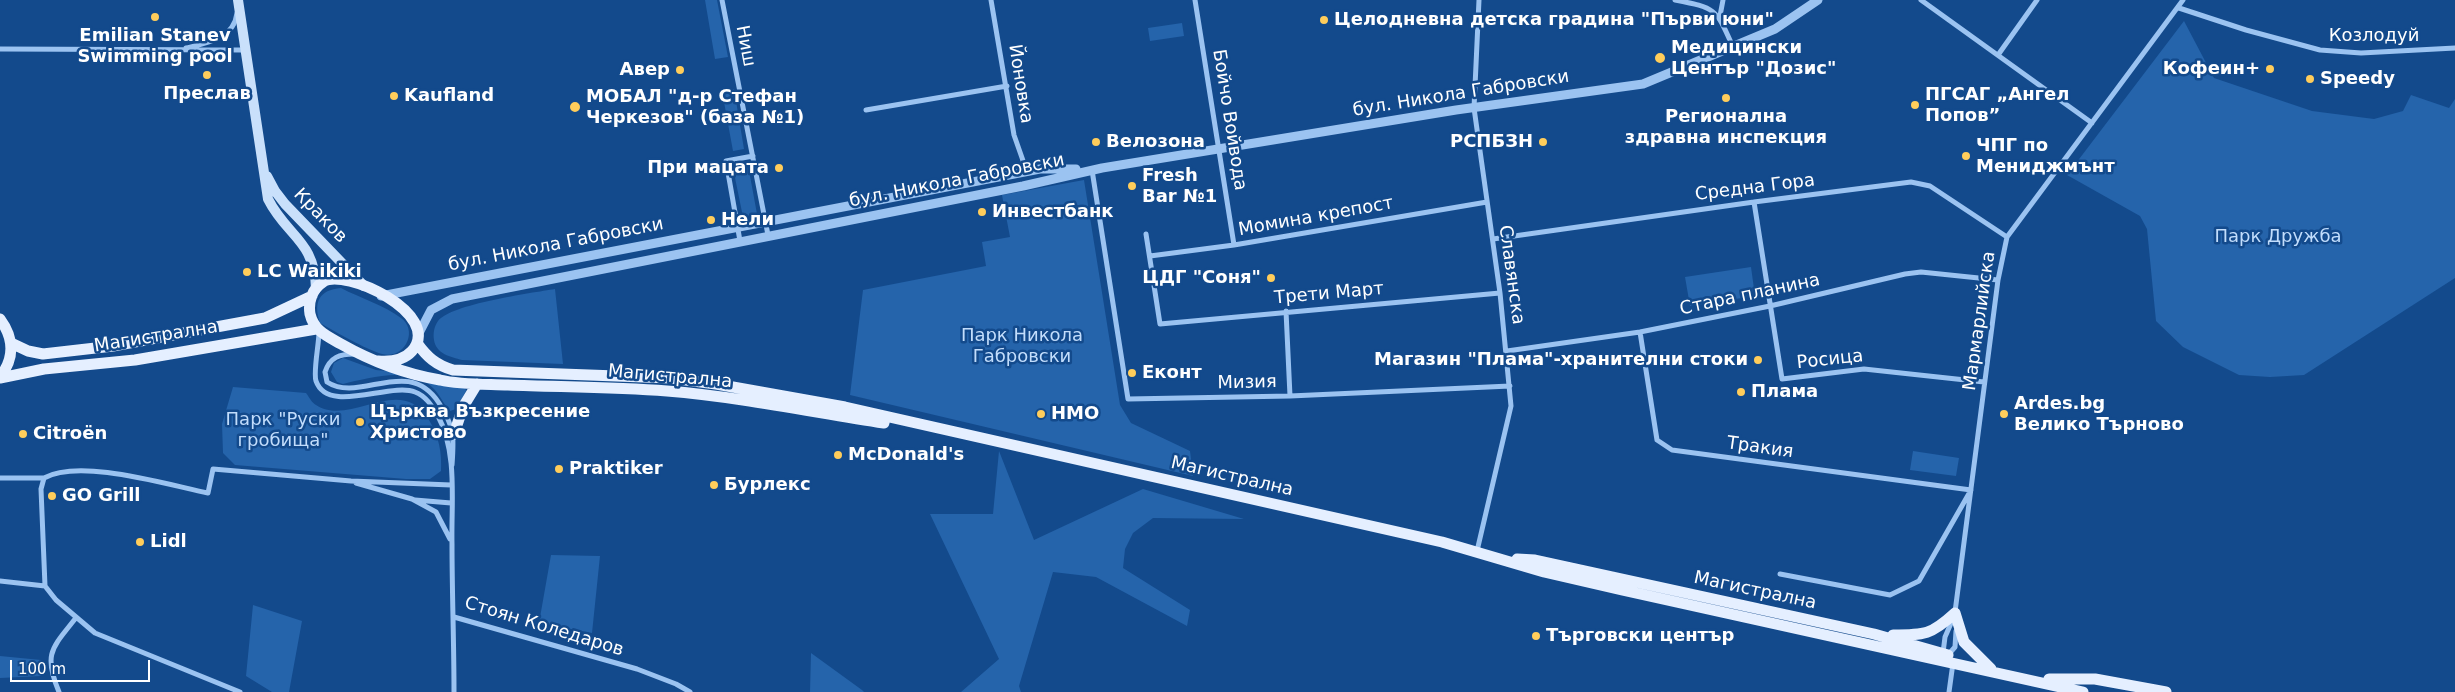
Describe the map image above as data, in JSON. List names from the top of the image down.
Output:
{
  "streets": {
    "main road": ["Краков", "Магистрална"],
    "street": [
      "Козлодуй",
      "Ниш",
      "Йоновка",
      "бул. Никола Габровски",
      "Бойчо Войвода",
      "Средна Гора",
      "Момина крепост",
      "Славянска",
      "Трети Март",
      "Стара планина",
      "Мармарлийска",
      "Росица",
      "Мизия",
      "Тракия",
      "Стоян Коледаров"
    ]
  },
  "crossings": [
    ["Козлодуй", "Мармарлийска"],
    ["Ниш", "бул. Никола Габровски"],
    ["Йоновка", "бул. Никола Габровски"],
    ["бул. Никола Габровски", "Бойчо Войвода"],
    ["бул. Никола Габровски", "Краков"],
    ["бул. Никола Габровски", "Славянска"],
    ["бул. Никола Габровски", "Магистрална"],
    ["бул. Никола Габровски", "Мизия"],
    ["Бойчо Войвода", "Момина крепост"],
    ["Средна Гора", "Славянска"],
    ["Средна Гора", "Мармарлийска"],
    ["Краков", "Магистрална"],
    ["Момина крепост", "Славянска"],
    ["Момина крепост", "Трети Март"],
    ["Славянска", "Трети Март"],
    ["Славянска", "Стара планина"],
    ["Славянска", "Магистрална"],
    ["Славянска", "Мизия"],
    ["Стара планина", "Мармарлийска"],
    ["Стара планина", "Росица"],
    ["Стара планина", "Тракия"],
    ["Мармарлийска", "Магистрална"],
    ["Мармарлийска", "Росица"],
    ["Мармарлийска", "Тракия"]
  ],
  "parks": ["Парк Дружба", "Парк Никола Габровски", "Парк \"Руски гробища\""],
  "places": [
    "Emilian Stanev Swimming pool",
    "Целодневна детска градина \"Първи юни\"",
    "Медицински Център \"Дозис\"",
    "Кофеин+",
    "Авер",
    "Преслав",
    "Speedy",
    "Kaufland",
    "Регионална здравна инспекция",
    "ПГСАГ „Ангел Попов”",
    "МОБАЛ \"д-р Стефан Черкезов\" (база №1)",
    "Велозона",
    "РСПБЗН",
    "ЧПГ по Мениджмънт",
    "При мацата",
    "Fresh Bar №1",
    "Инвестбанк",
    "Нели",
    "LC Waikiki",
    "ЦДГ \"Соня\"",
    "Магазин \"Плама\"-хранителни стоки",
    "Еконт",
    "Плама",
    "HMO",
    "Ardes.bg Велико Търново",
    "Църква Възкресение Христово",
    "Citroën",
    "McDonald's",
    "Praktiker",
    "Бурлекс",
    "GO Grill",
    "Lidl",
    "Търговски център"
  ],
  "scale_bar": "100 m"
}
